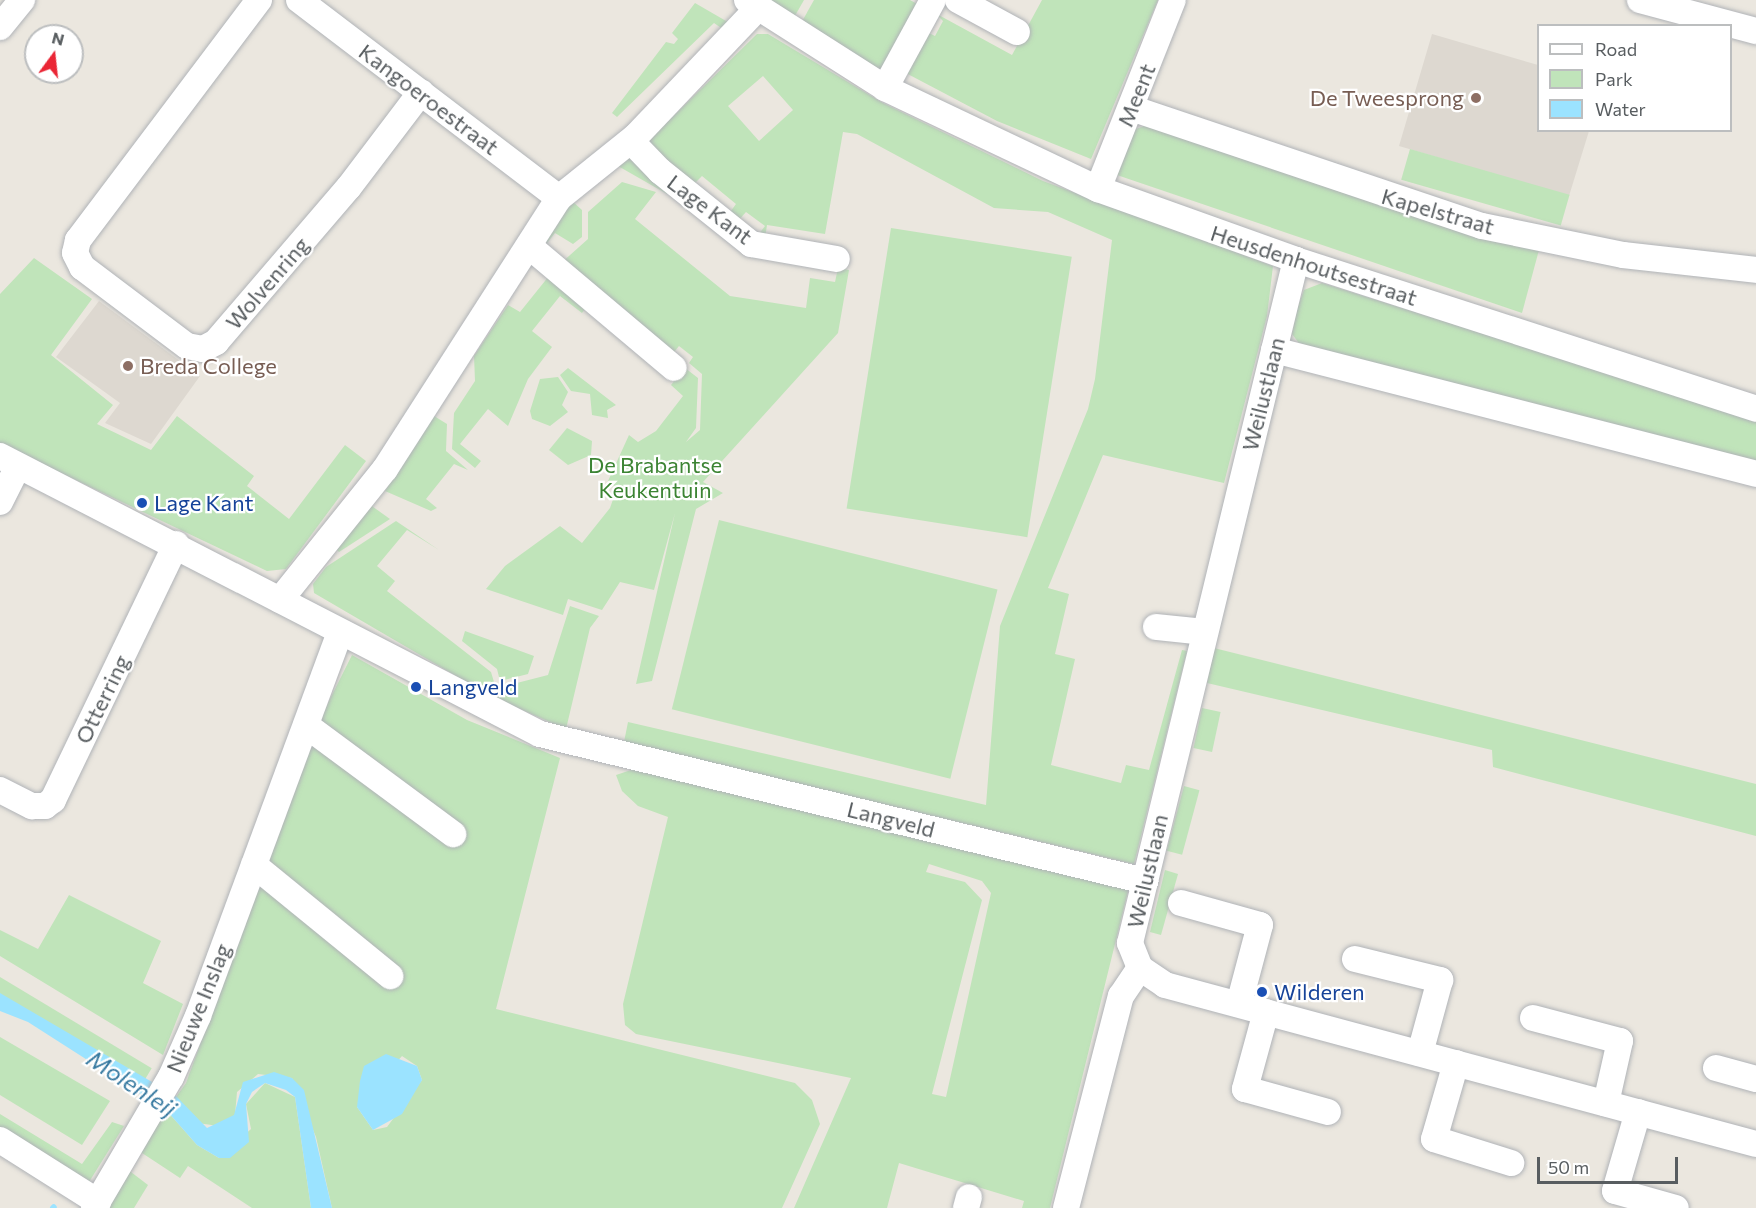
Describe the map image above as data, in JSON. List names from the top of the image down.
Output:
{
  "streets": {
    "street": [
      "Meent",
      "Kangoeroestraat",
      "Lage Kant",
      "Kapelstraat",
      "Heusdenhoutsestraat",
      "Wolvenring",
      "Weilustlaan",
      "Otterring",
      "Langveld",
      "Nieuwe Inslag"
    ]
  },
  "crossings": [
    ["Meent", "Kapelstraat"],
    ["Meent", "Heusdenhoutsestraat"],
    ["Kangoeroestraat", "Wolvenring"],
    ["Heusdenhoutsestraat", "Weilustlaan"],
    ["Weilustlaan", "Langveld"],
    ["Langveld", "Nieuwe Inslag"]
  ],
  "water": ["Molenleij"],
  "parks": ["De Brabantse Keukentuin"],
  "places": [
    "De Tweesprong",
    "Breda College",
    "Lage Kant",
    "Langveld",
    "Wilderen"
  ],
  "legend": ["Road", "Park", "Water"],
  "scale_bar": "50 m",
  "north": "top"
}
